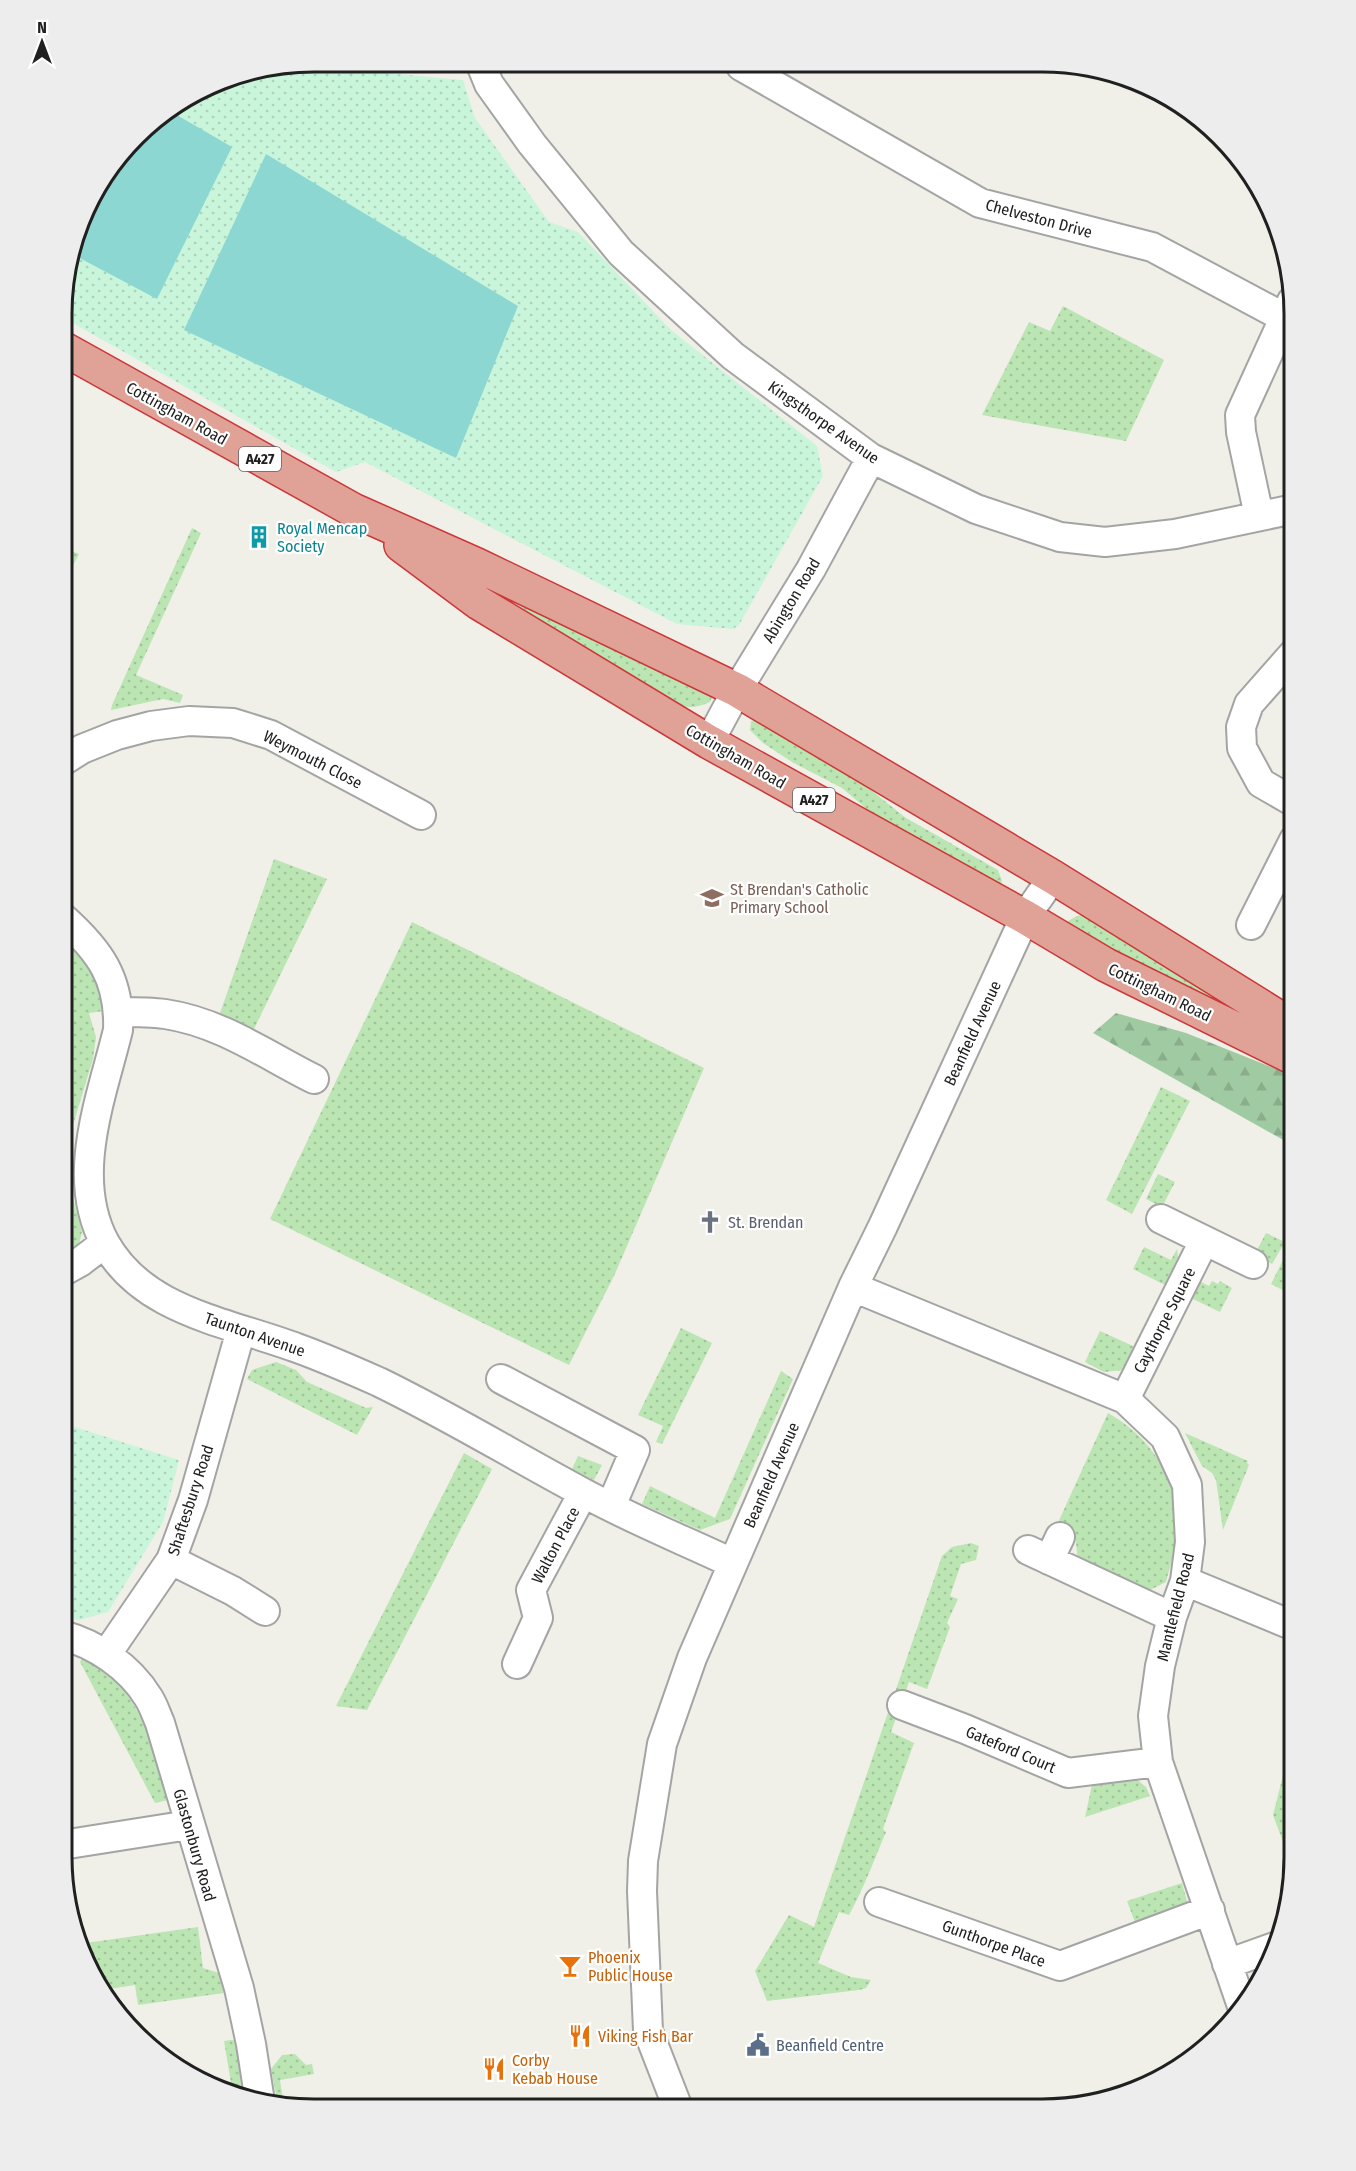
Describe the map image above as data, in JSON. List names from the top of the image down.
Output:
{
  "streets": {
    "highway": ["Cottingham Road", "A427"],
    "street": [
      "Chelveston Drive",
      "Kingsthorpe Avenue",
      "Abington Road",
      "Weymouth Close",
      "Beanfield Avenue",
      "Caythorpe Square",
      "Taunton Avenue",
      "Shaftesbury Road",
      "Walton Place",
      "Mantlefield Road",
      "Gateford Court",
      "Glastonbury Road",
      "Gunthorpe Place"
    ]
  },
  "crossings": [
    ["Cottingham Road", "Abington Road"],
    ["Cottingham Road", "Beanfield Avenue"],
    ["Kingsthorpe Avenue", "Abington Road"],
    ["Beanfield Avenue", "Taunton Avenue"],
    ["Beanfield Avenue", "Mantlefield Road"],
    ["Caythorpe Square", "Mantlefield Road"],
    ["Taunton Avenue", "Shaftesbury Road"],
    ["Taunton Avenue", "Walton Place"],
    ["Shaftesbury Road", "Glastonbury Road"],
    ["Mantlefield Road", "Gateford Court"],
    ["Mantlefield Road", "Gunthorpe Place"]
  ],
  "places": {
    "building": ["Royal Mencap Society"],
    "school or university": ["St Brendan's Catholic Primary School"],
    "church": ["St. Brendan"],
    "bar": ["Phoenix Public House"],
    "restaurant": ["Viking Fish Bar", "Corby Kebab House"],
    "public building": ["Beanfield Centre"]
  },
  "north": "top"
}
